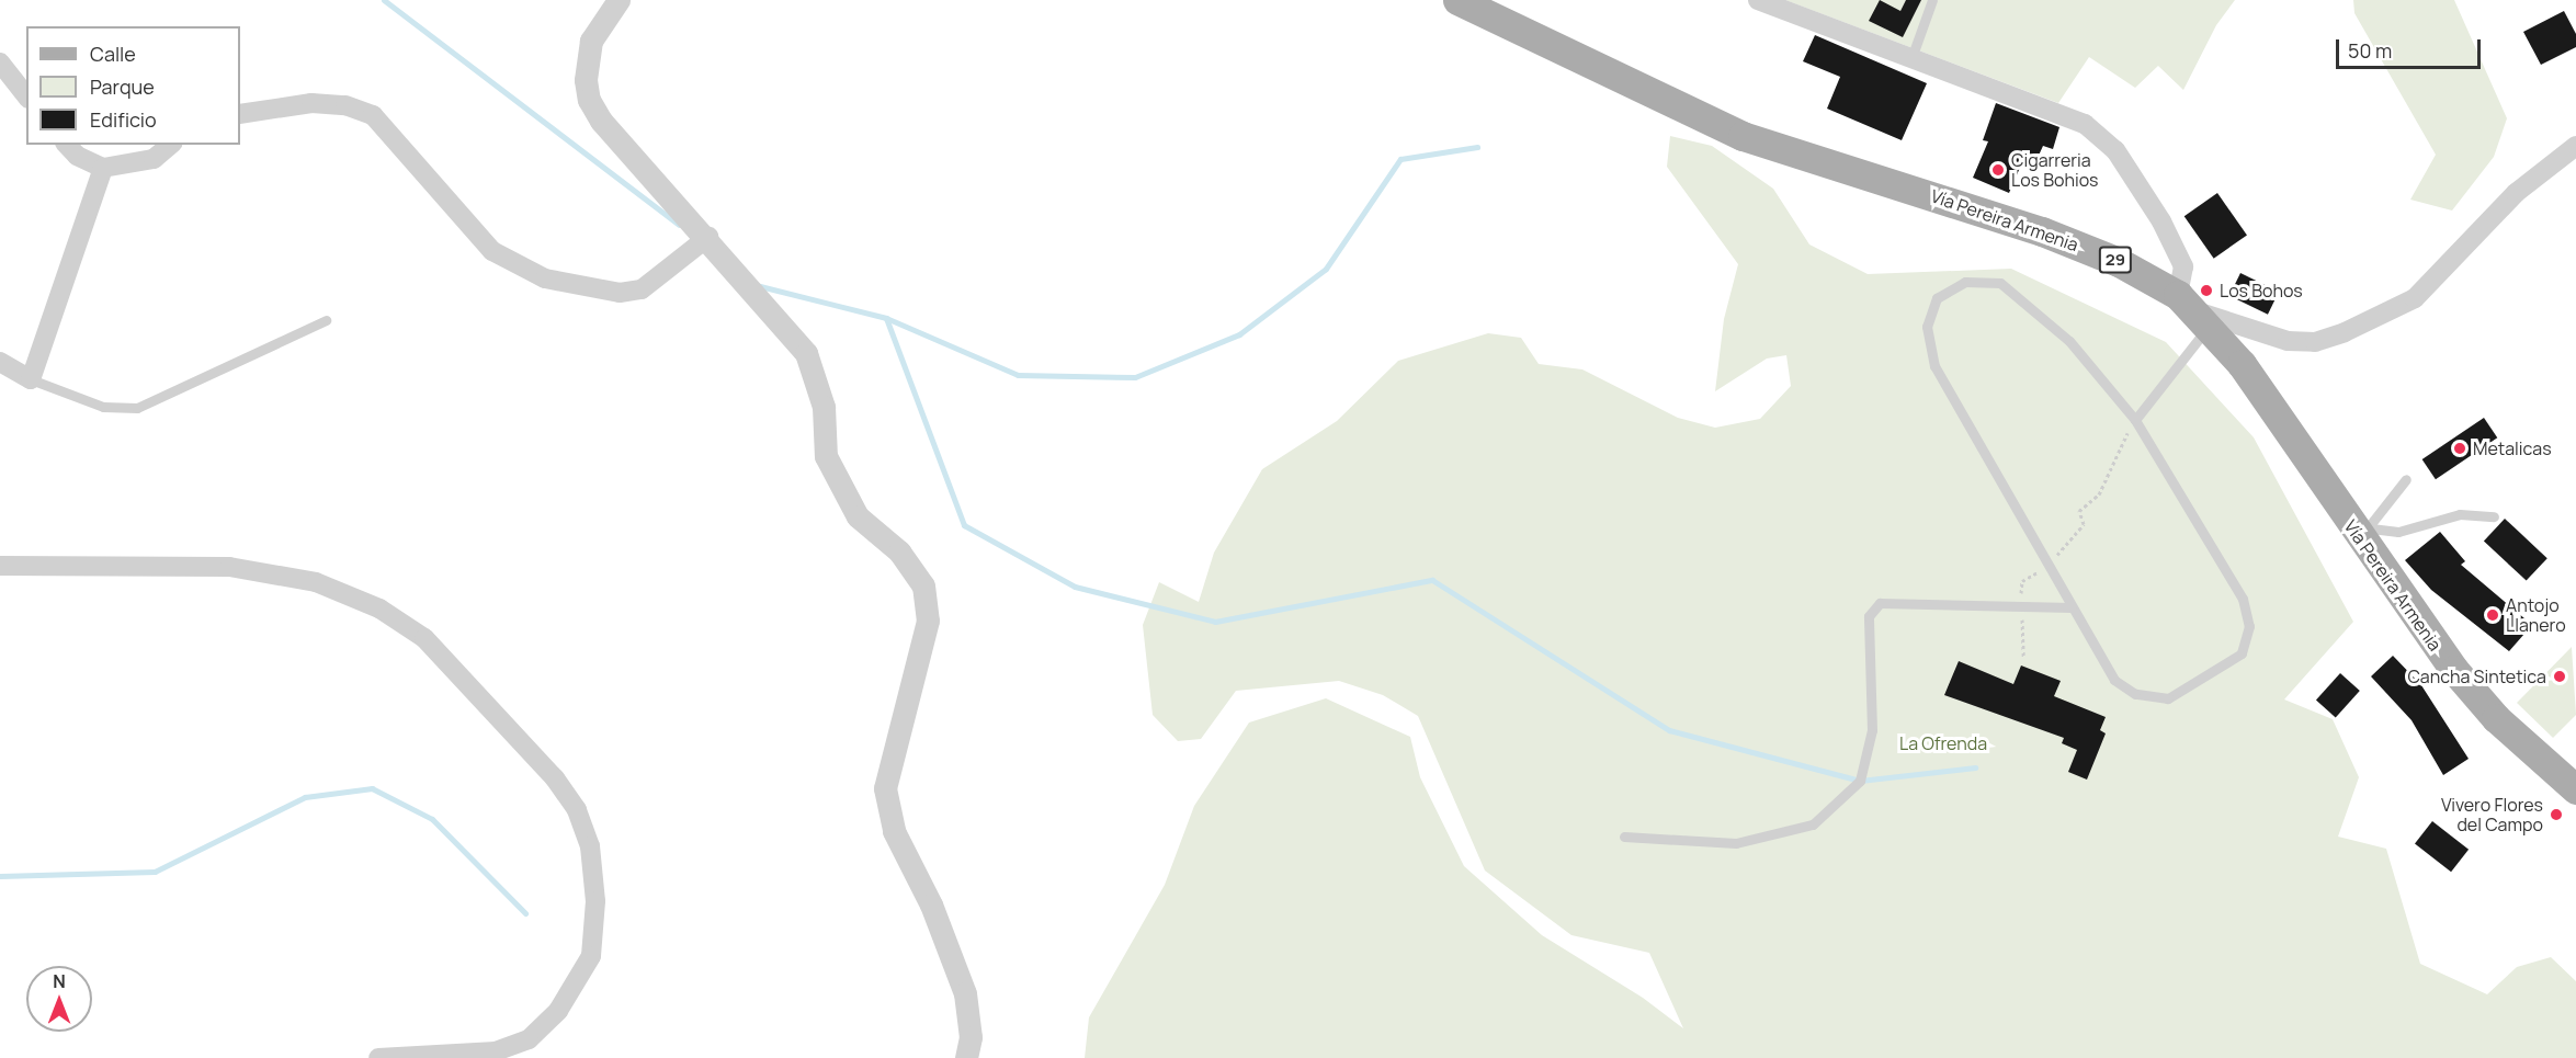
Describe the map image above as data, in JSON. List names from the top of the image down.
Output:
{
  "streets": {
    "main road": ["Vía Pereira Armenia", "29"]
  },
  "parks": ["La Ofrenda"],
  "places": [
    "Cigarreria Los Bohios",
    "Los Bohos",
    "Metalicas",
    "Antojo Llanero",
    "Cancha Sintetica",
    "Vivero Flores del Campo"
  ],
  "legend": ["Calle", "Parque", "Edificio"],
  "scale_bar": "50 m",
  "north": "top"
}
